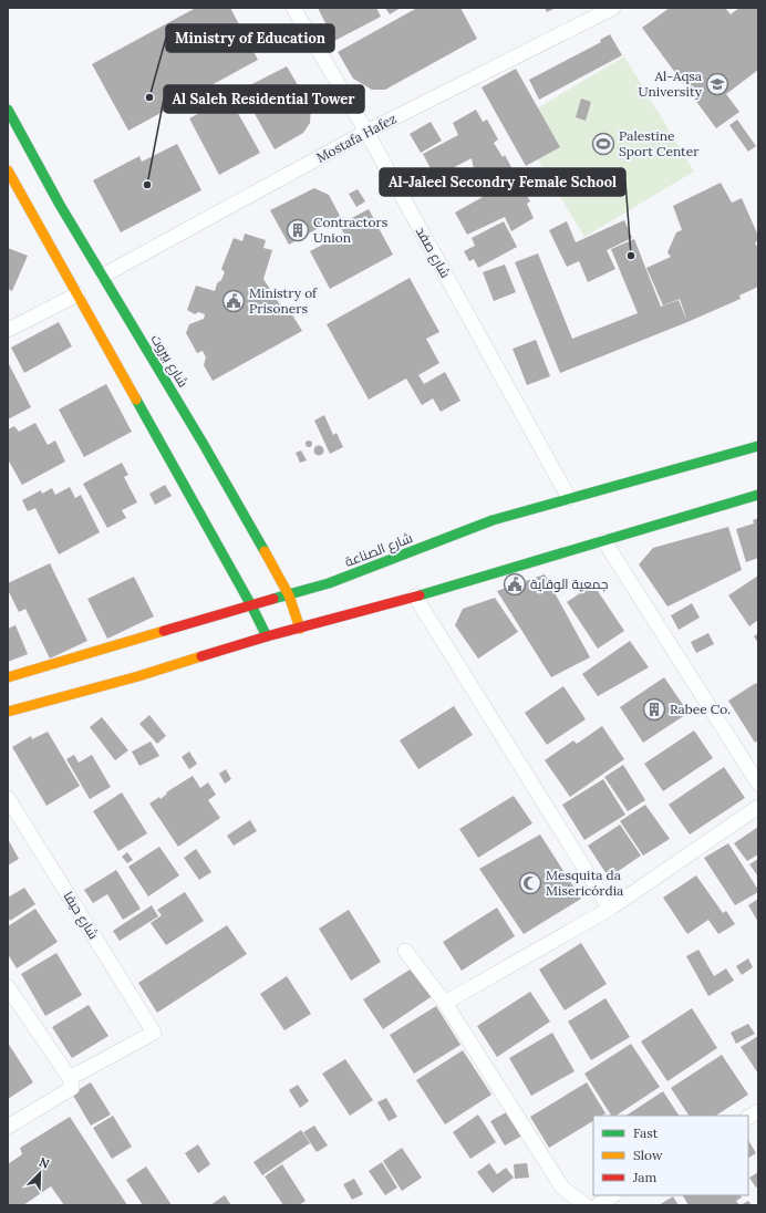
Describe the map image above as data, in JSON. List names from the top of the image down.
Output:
{
  "streets": {
    "main road": ["شارع بيروت", "شارع الصناعة"],
    "street": ["Mostafa Hafez", "شارع صفد", "شارع حيفا"]
  },
  "crossings": [
    ["Mostafa Hafez", "شارع صفد"],
    ["Mostafa Hafez", "شارع بيروت"],
    ["شارع صفد", "شارع الصناعة"],
    ["شارع بيروت", "شارع الصناعة"]
  ],
  "places": {
    "school or university": ["Al-Aqsa University"],
    "other": ["Ministry of Education", "Al Saleh Residential Tower", "Al-Jaleel Secondry Female School"],
    "sports": ["Palestine Sport Center"],
    "building": ["Contractors Union", "Rabee Co."],
    "public building": ["Ministry of Prisoners", "جمعية الوقاية"],
    "mosque": ["Mesquita da Misericórdia"]
  },
  "legend": ["Fast", "Slow", "Jam"],
  "north": "top right"
}
